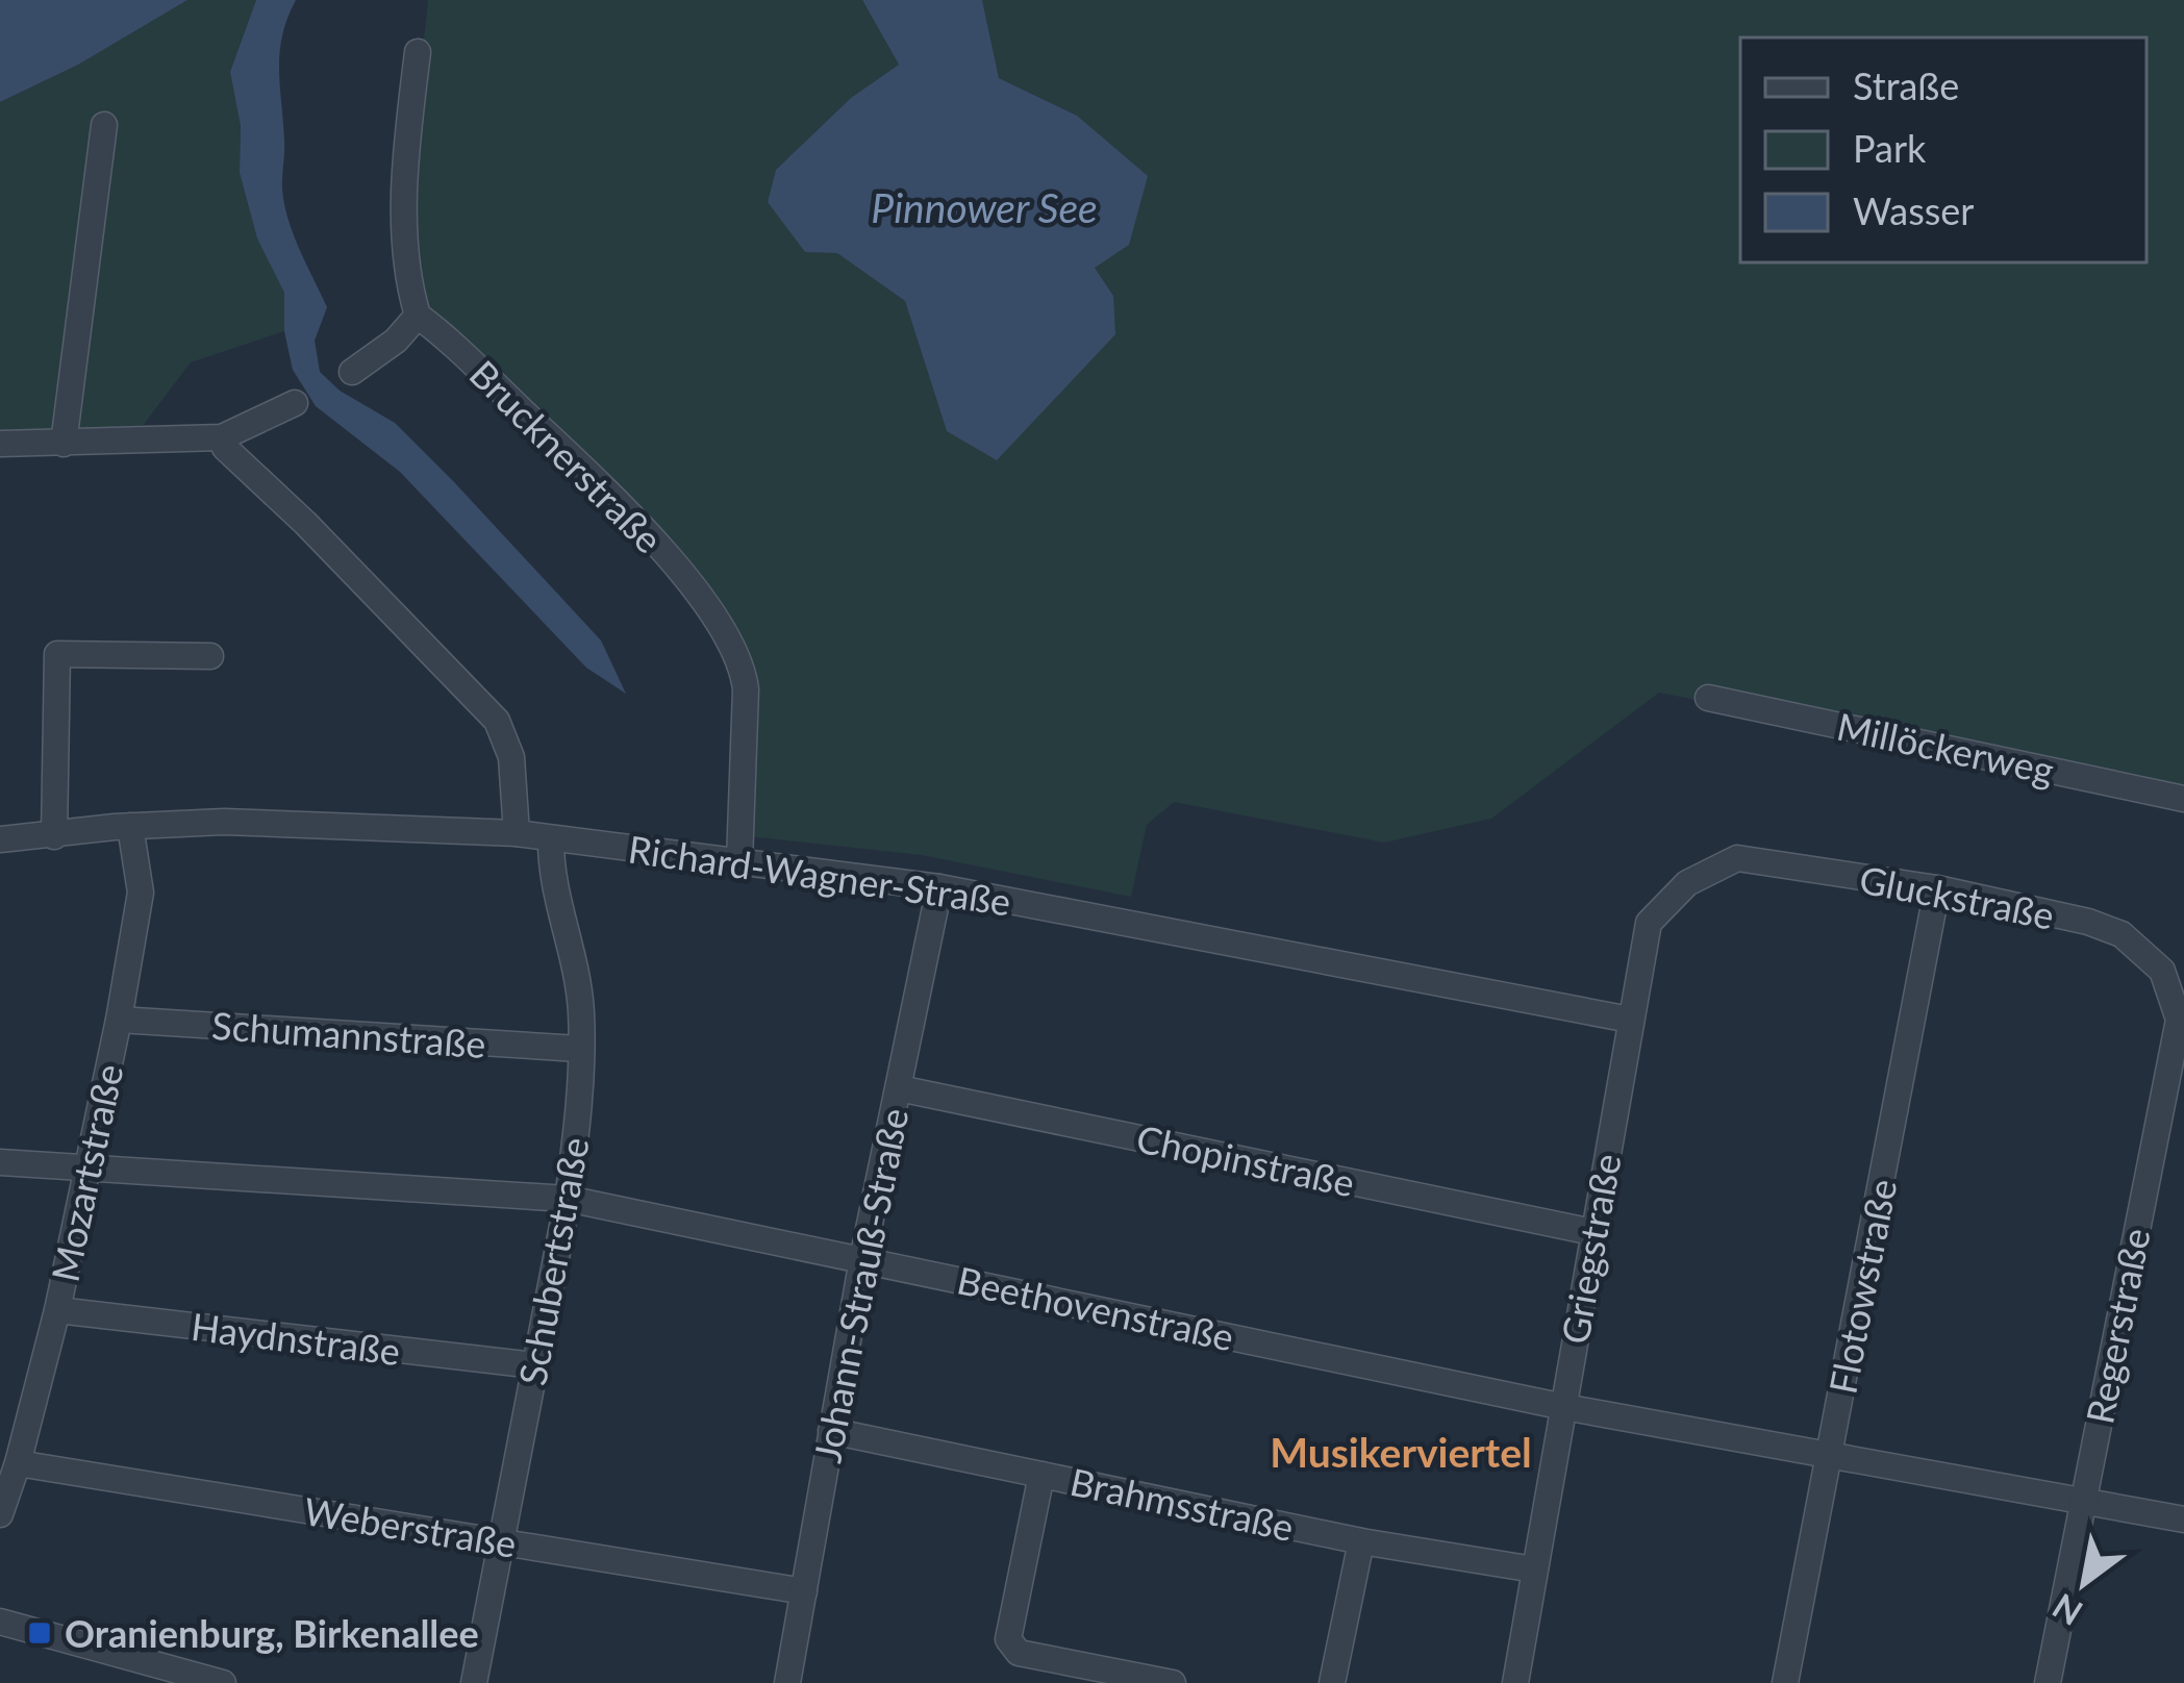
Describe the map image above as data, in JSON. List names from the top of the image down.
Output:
{
  "streets": {
    "street": [
      "Brucknerstraße",
      "Millöckerweg",
      "Richard-Wagner-Straße",
      "Gluckstraße",
      "Schumannstraße",
      "Chopinstraße",
      "Mozartstraße",
      "Griegstraße",
      "Schubertstraße",
      "Johann-Strauß-Straße",
      "Flotowstraße",
      "Beethovenstraße",
      "Regerstraße",
      "Haydnstraße",
      "Brahmsstraße",
      "Weberstraße"
    ]
  },
  "crossings": [
    ["Brucknerstraße", "Richard-Wagner-Straße"],
    ["Richard-Wagner-Straße", "Mozartstraße"],
    ["Richard-Wagner-Straße", "Griegstraße"],
    ["Richard-Wagner-Straße", "Schubertstraße"],
    ["Richard-Wagner-Straße", "Johann-Strauß-Straße"],
    ["Gluckstraße", "Griegstraße"],
    ["Gluckstraße", "Flotowstraße"],
    ["Gluckstraße", "Regerstraße"],
    ["Schumannstraße", "Mozartstraße"],
    ["Schumannstraße", "Schubertstraße"],
    ["Chopinstraße", "Griegstraße"],
    ["Chopinstraße", "Johann-Strauß-Straße"],
    ["Mozartstraße", "Beethovenstraße"],
    ["Mozartstraße", "Haydnstraße"],
    ["Mozartstraße", "Weberstraße"],
    ["Griegstraße", "Beethovenstraße"],
    ["Griegstraße", "Brahmsstraße"],
    ["Schubertstraße", "Beethovenstraße"],
    ["Schubertstraße", "Haydnstraße"],
    ["Schubertstraße", "Weberstraße"],
    ["Johann-Strauß-Straße", "Beethovenstraße"],
    ["Johann-Strauß-Straße", "Brahmsstraße"],
    ["Johann-Strauß-Straße", "Weberstraße"],
    ["Flotowstraße", "Beethovenstraße"],
    ["Beethovenstraße", "Regerstraße"]
  ],
  "districts": ["Musikerviertel"],
  "water": ["Pinnower See"],
  "places": {
    "transit": ["Oranienburg, Birkenallee"]
  },
  "legend": ["Straße", "Park", "Wasser"],
  "north": "bottom left"
}
